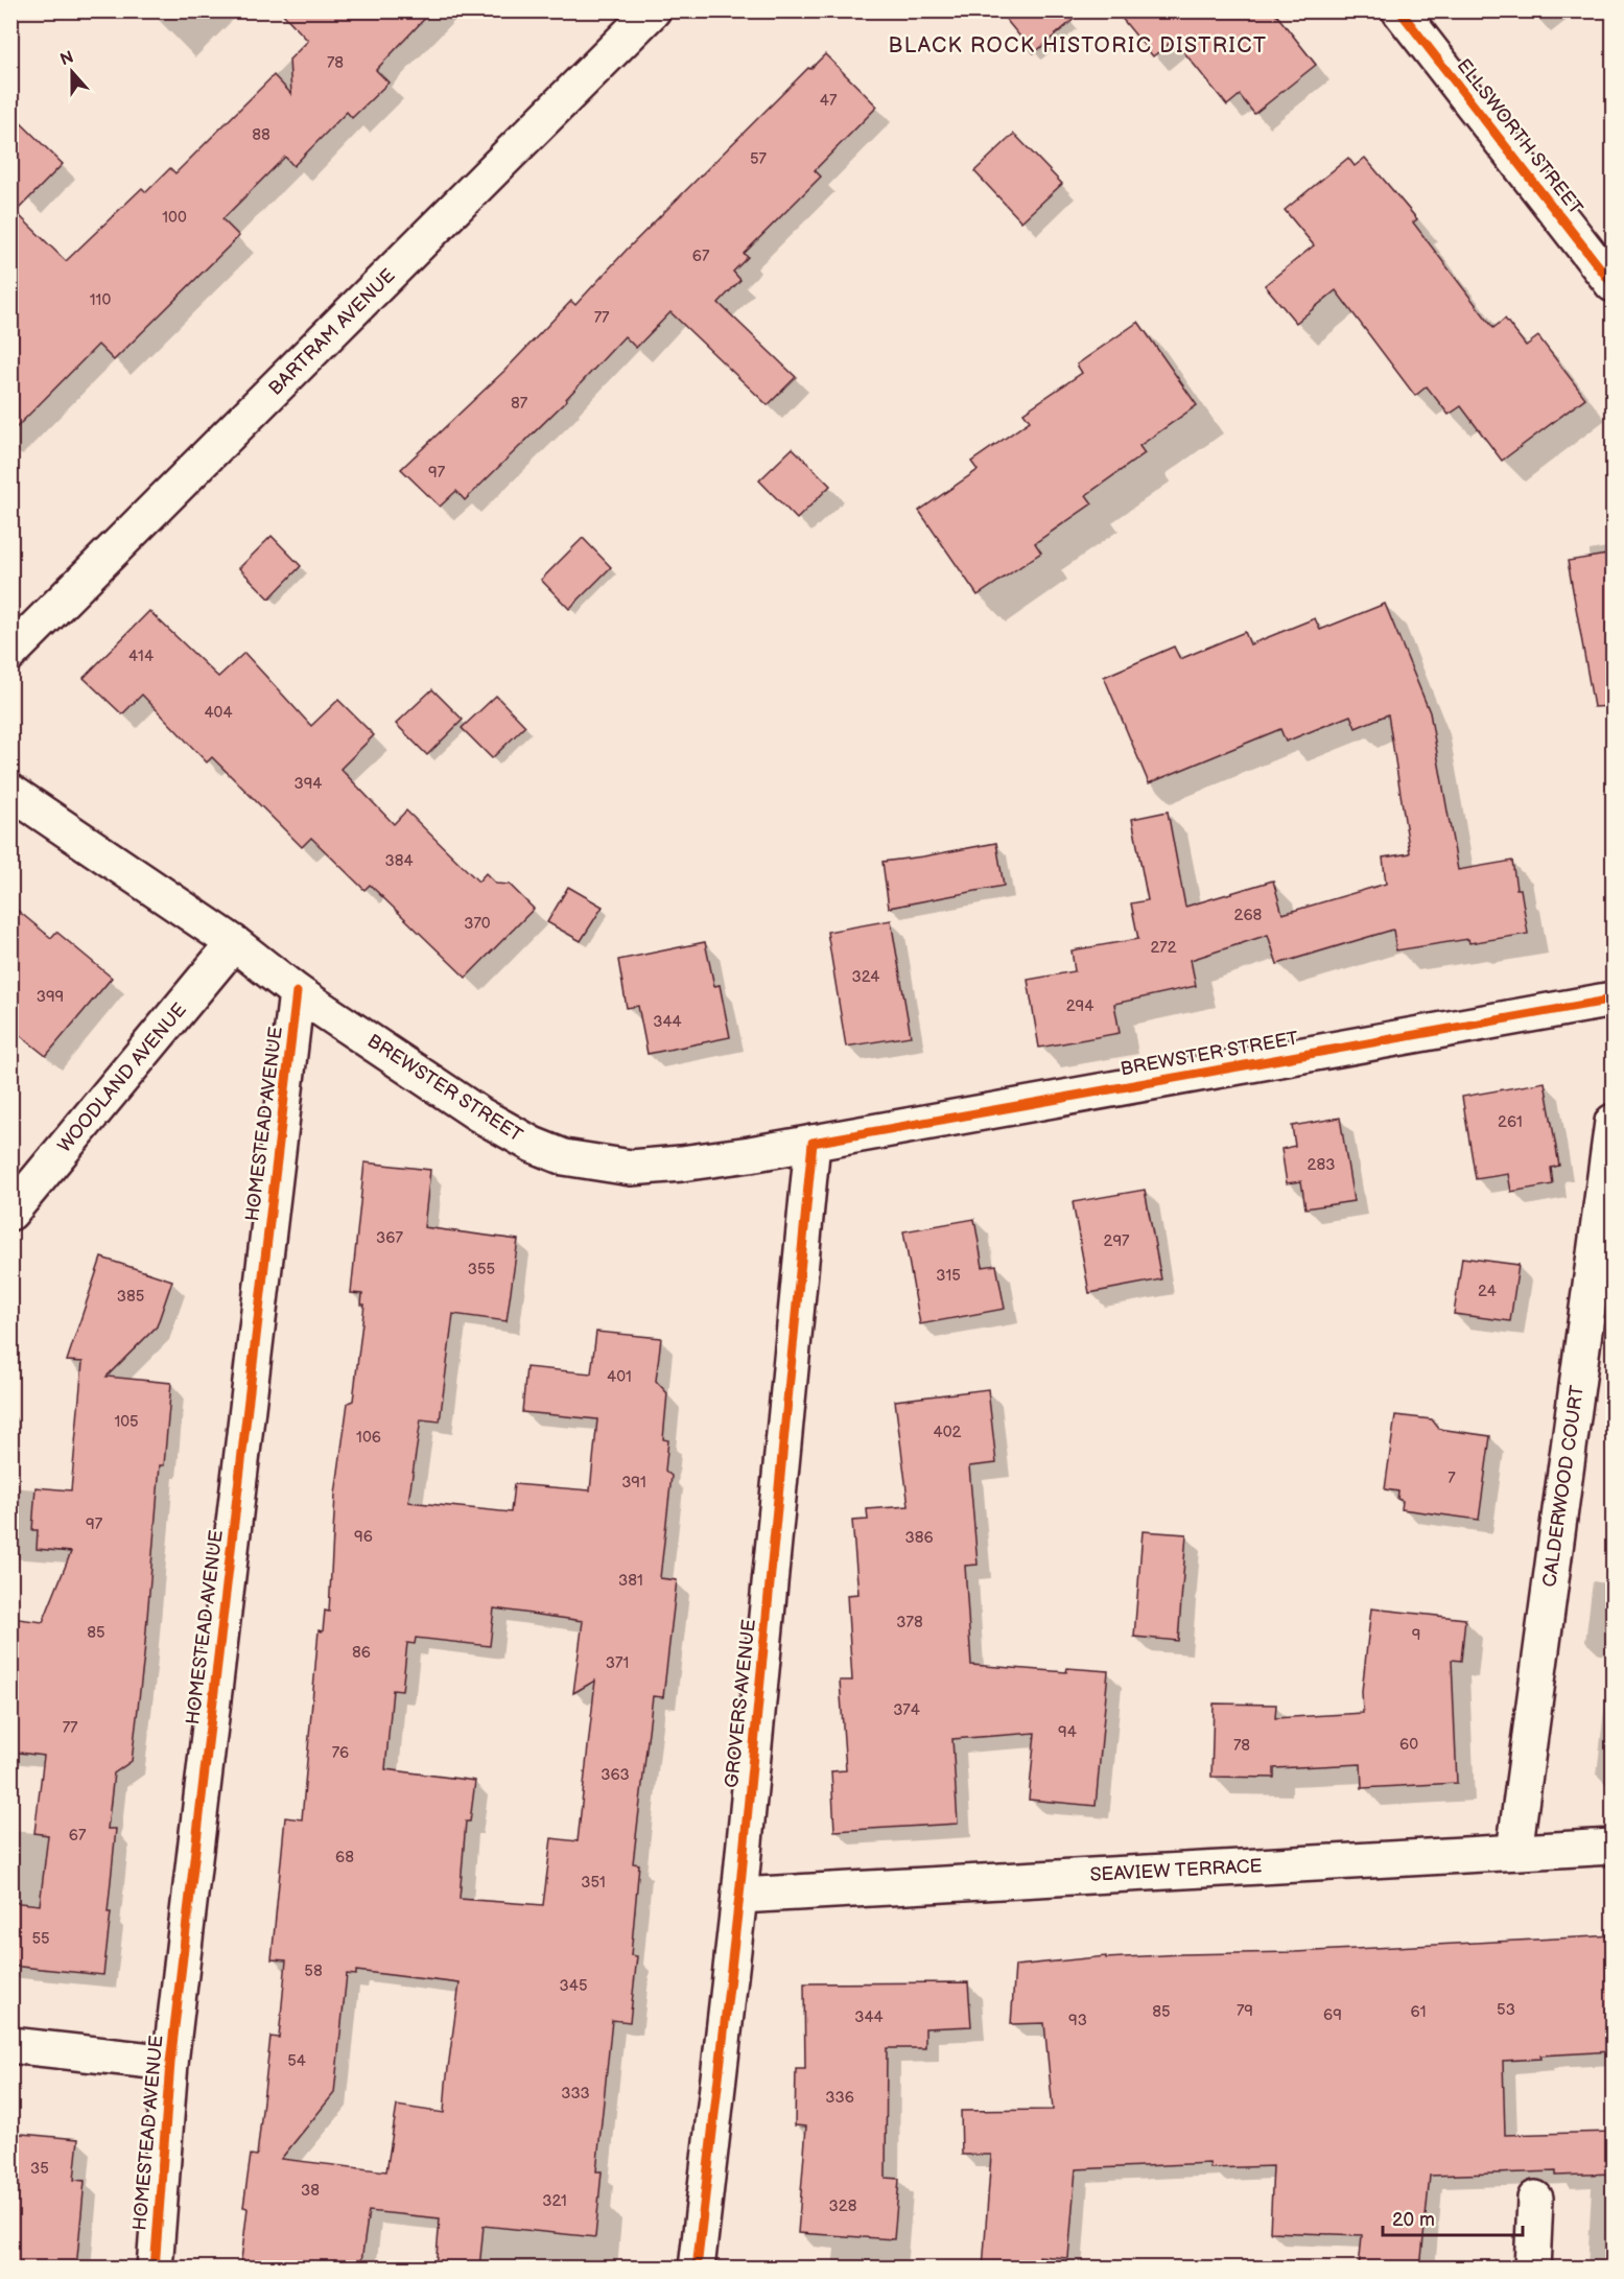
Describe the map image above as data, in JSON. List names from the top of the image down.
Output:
{
  "streets": {
    "street": [
      "ELLSWORTH STREET",
      "BARTRAM AVENUE",
      "BREWSTER STREET",
      "WOODLAND AVENUE",
      "HOMESTEAD AVENUE",
      "CALDERWOOD COURT",
      "GROVERS AVENUE",
      "SEAVIEW TERRACE"
    ]
  },
  "crossings": [
    ["BREWSTER STREET", "WOODLAND AVENUE"],
    ["BREWSTER STREET", "HOMESTEAD AVENUE"],
    ["BREWSTER STREET", "GROVERS AVENUE"],
    ["CALDERWOOD COURT", "SEAVIEW TERRACE"],
    ["GROVERS AVENUE", "SEAVIEW TERRACE"]
  ],
  "districts": ["BLACK ROCK HISTORIC DISTRICT"],
  "house_numbers": [
    "78",
    "47",
    "88",
    "57",
    "100",
    "67",
    "110",
    "77",
    "87",
    "97",
    "414",
    "404",
    "394",
    "384",
    "268",
    "370",
    "272",
    "324",
    "399",
    "294",
    "344",
    "261",
    "283",
    "367",
    "297",
    "355",
    "315",
    "24",
    "385",
    "401",
    "105",
    "402",
    "106",
    "7",
    "391",
    "97",
    "96",
    "386",
    "381",
    "378",
    "85",
    "9",
    "86",
    "371",
    "374",
    "77",
    "94",
    "60",
    "78",
    "76",
    "363",
    "67",
    "68",
    "351",
    "55",
    "58",
    "345",
    "53",
    "79",
    "85",
    "61",
    "69",
    "344",
    "93",
    "54",
    "333",
    "336",
    "35",
    "38",
    "321",
    "328"
  ],
  "scale_bar": "20 m",
  "north": "top"
}
